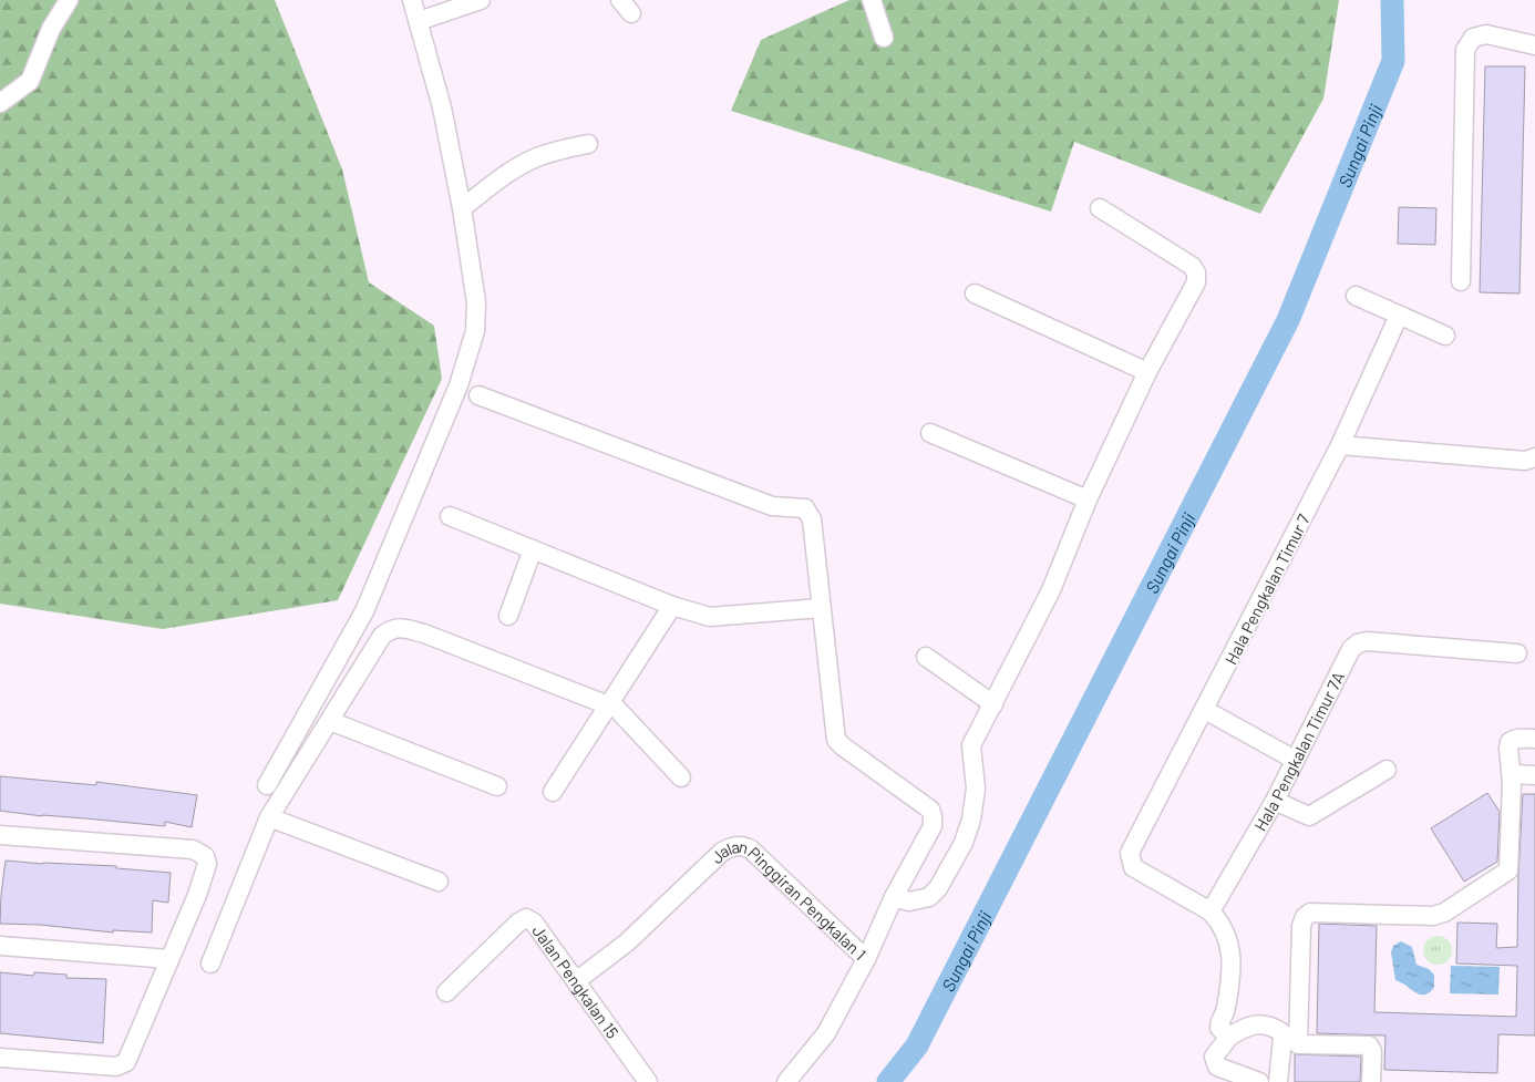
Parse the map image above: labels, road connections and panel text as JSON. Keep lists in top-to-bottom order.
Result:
{
  "streets": {
    "street": [
      "Hala Pengkalan Timur 7",
      "Hala Pengkalan Timur 7A",
      "Jalan Pinggiran Pengkalan 1",
      "Jalan Pengkalan 15"
    ]
  },
  "crossings": [
    ["Hala Pengkalan Timur 7", "Hala Pengkalan Timur 7A"],
    ["Jalan Pinggiran Pengkalan 1", "Jalan Pengkalan 15"]
  ],
  "water": ["Sungai Pinji"]
}
